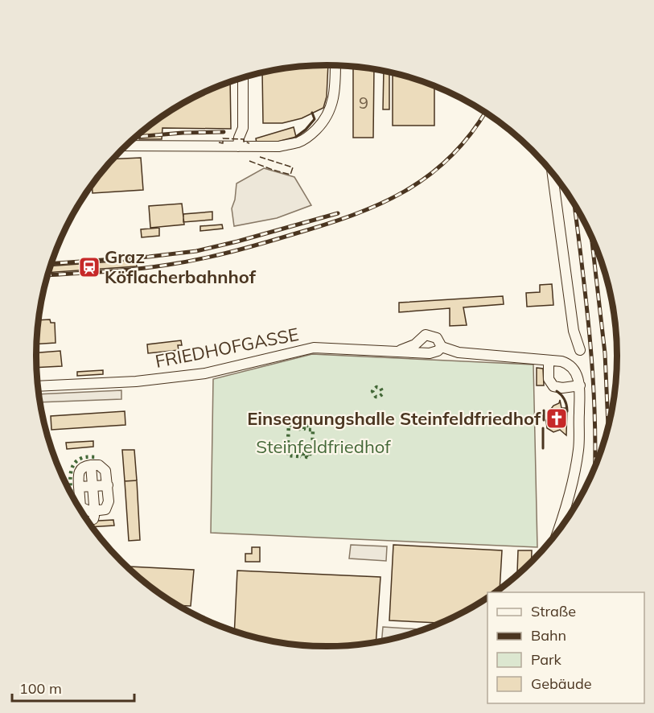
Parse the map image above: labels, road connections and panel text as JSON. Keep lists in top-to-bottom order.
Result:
{
  "streets": {
    "street": ["FRIEDHOFGASSE"]
  },
  "parks": ["Steinfeldfriedhof"],
  "places": {
    "station": ["Graz Köflacherbahnhof"],
    "church": ["Einsegnungshalle Steinfeldfriedhof"]
  },
  "house_numbers": ["9"],
  "legend": [
    "Straße",
    "Bahn",
    "Park",
    "Gebäude"
  ],
  "scale_bar": "100 m"
}
